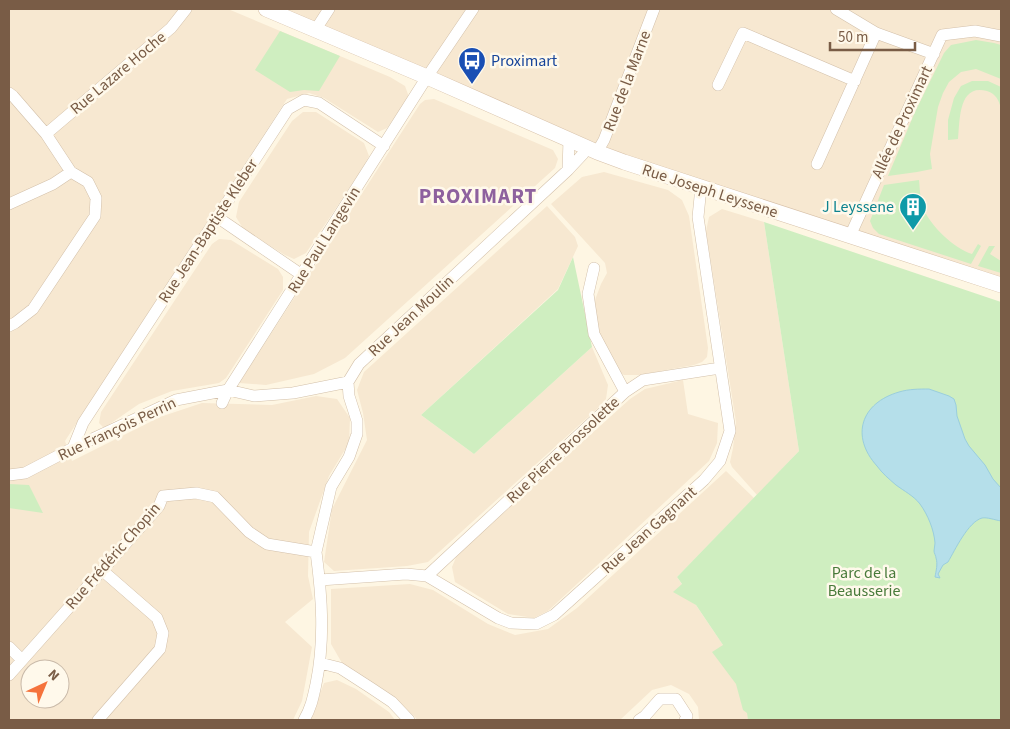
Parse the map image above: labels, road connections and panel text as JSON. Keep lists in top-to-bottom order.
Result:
{
  "streets": {
    "street": [
      "Rue Lazare Hoche",
      "Rue de la Marne",
      "Allée de Proximart",
      "Rue Joseph Leyssene",
      "Rue Jean-Baptiste Kleber",
      "Rue Paul Langevin",
      "Rue Jean Moulin",
      "Rue François Perrin",
      "Rue Pierre Brossolette",
      "Rue Jean Gagnant",
      "Rue Frédéric Chopin"
    ]
  },
  "crossings": [
    ["Rue de la Marne", "Rue Joseph Leyssene"],
    ["Rue de la Marne", "Rue Jean Moulin"],
    ["Allée de Proximart", "Rue Joseph Leyssene"],
    ["Rue Joseph Leyssene", "Rue Paul Langevin"],
    ["Rue Joseph Leyssene", "Rue Jean Moulin"],
    ["Rue Joseph Leyssene", "Rue Jean Gagnant"],
    ["Rue Jean-Baptiste Kleber", "Rue Paul Langevin"],
    ["Rue Jean-Baptiste Kleber", "Rue François Perrin"],
    ["Rue Paul Langevin", "Rue François Perrin"],
    ["Rue Pierre Brossolette", "Rue Jean Gagnant"]
  ],
  "districts": ["PROXIMART"],
  "parks": ["Parc de la Beausserie"],
  "places": {
    "bus stop": ["Proximart"],
    "building": ["J Leyssene"]
  },
  "scale_bar": "50 m",
  "north": "top right"
}
